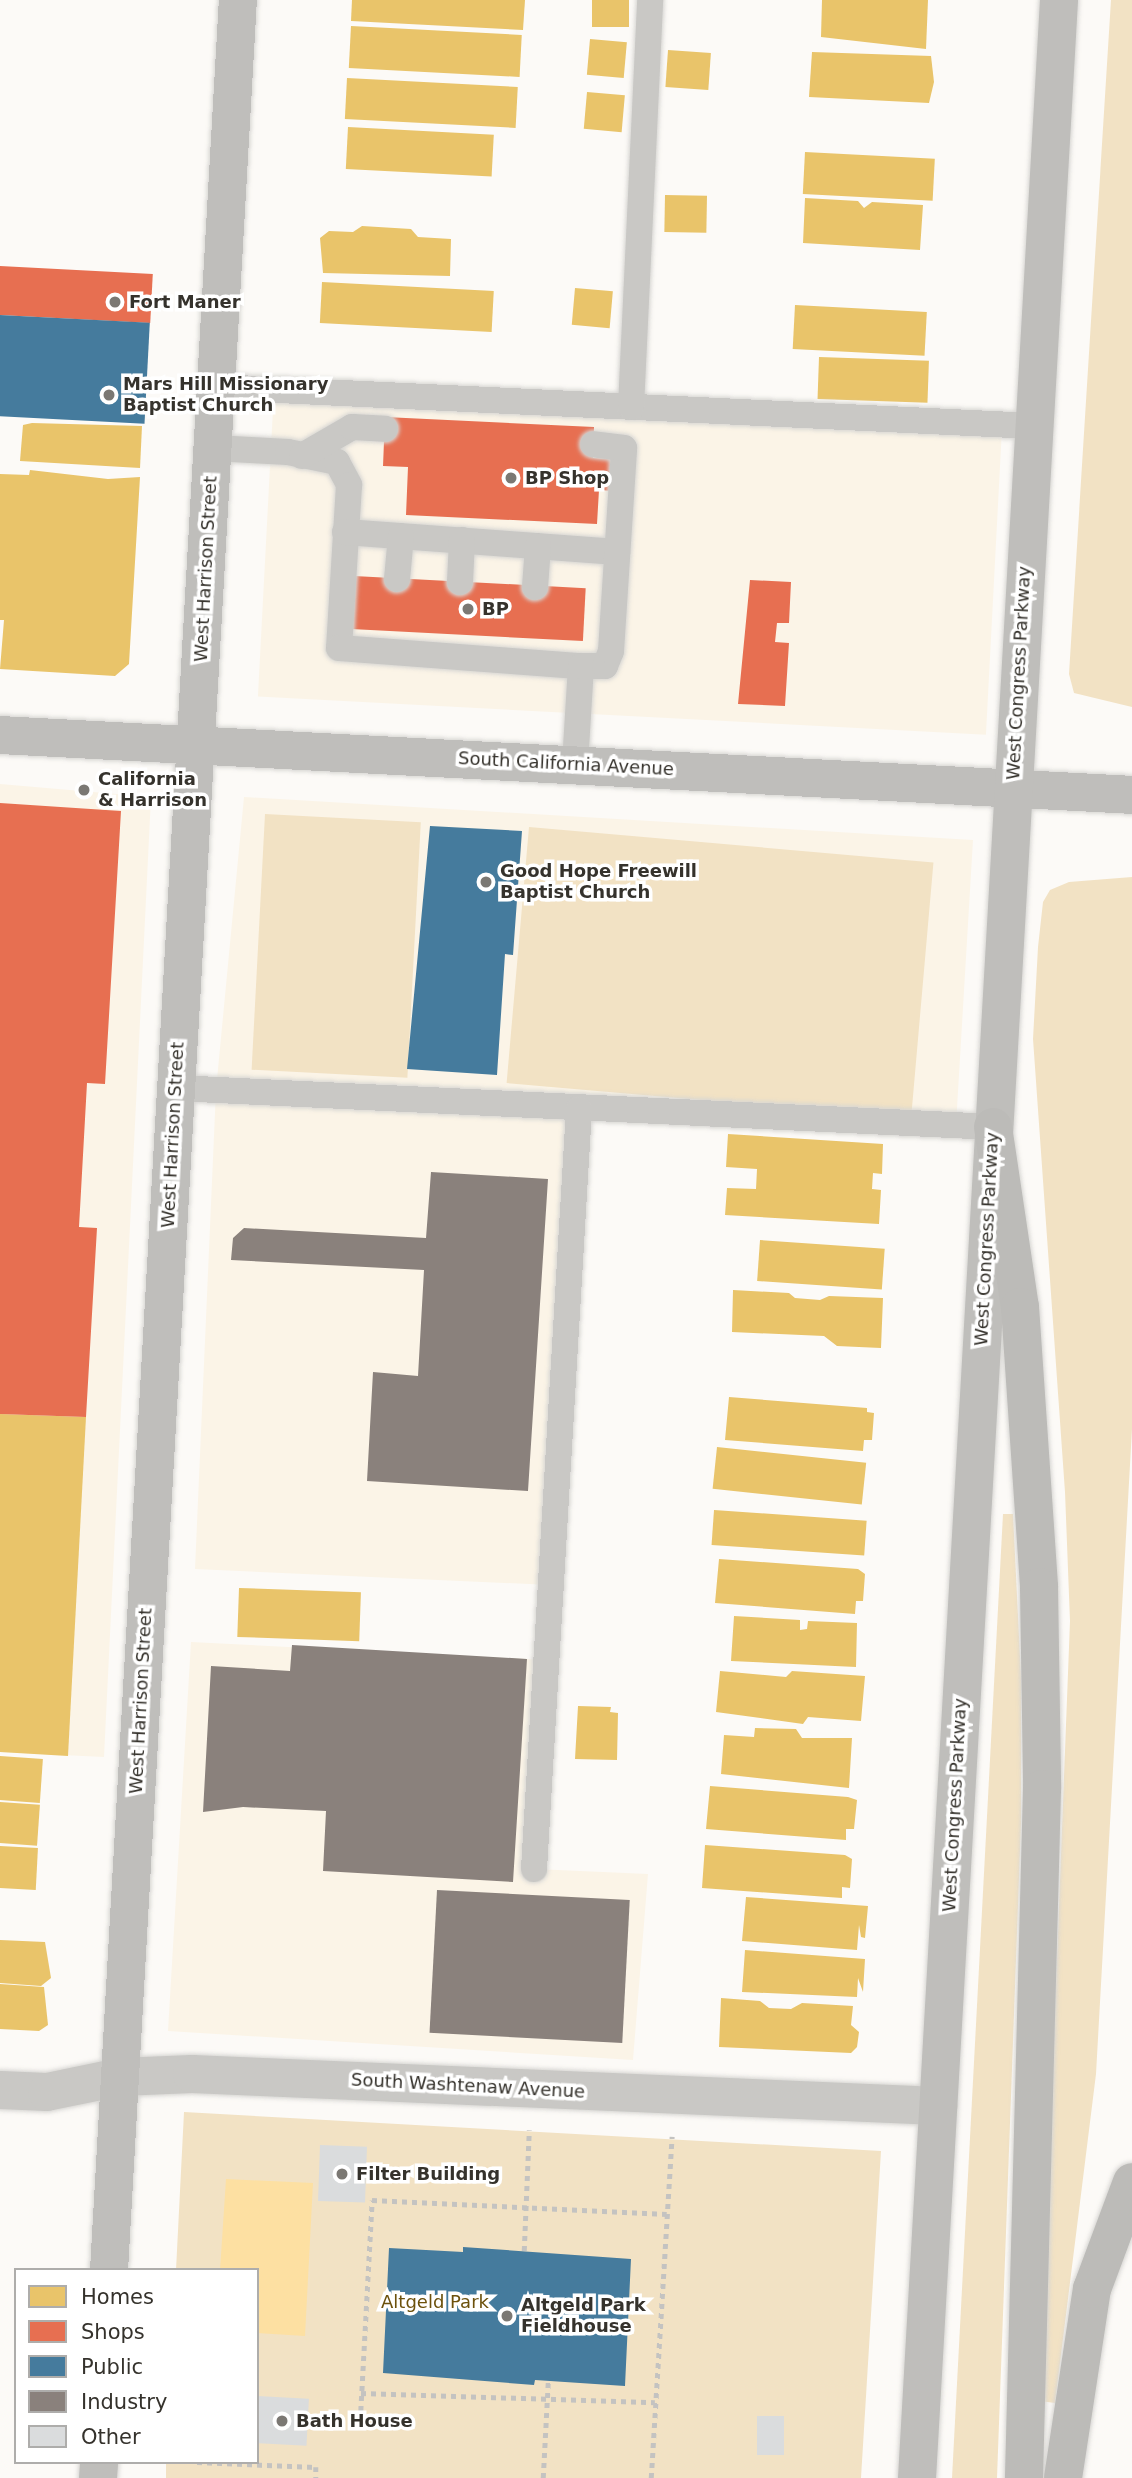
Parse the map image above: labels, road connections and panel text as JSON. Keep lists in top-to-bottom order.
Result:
{
  "streets": {
    "street": [
      "West Harrison Street",
      "West Congress Parkway",
      "South California Avenue",
      "South Washtenaw Avenue"
    ]
  },
  "crossings": [
    ["West Harrison Street", "South California Avenue"],
    ["West Harrison Street", "South Washtenaw Avenue"],
    ["West Congress Parkway", "South California Avenue"],
    ["West Congress Parkway", "South Washtenaw Avenue"]
  ],
  "parks": ["Altgeld Park"],
  "places": [
    "Fort Maner",
    "Mars Hill Missionary Baptist Church",
    "BP Shop",
    "BP",
    "California & Harrison",
    "Good Hope Freewill Baptist Church",
    "Filter Building",
    "Altgeld Park Fieldhouse",
    "Bath House"
  ],
  "legend": [
    "Homes",
    "Shops",
    "Public",
    "Industry",
    "Other"
  ]
}
